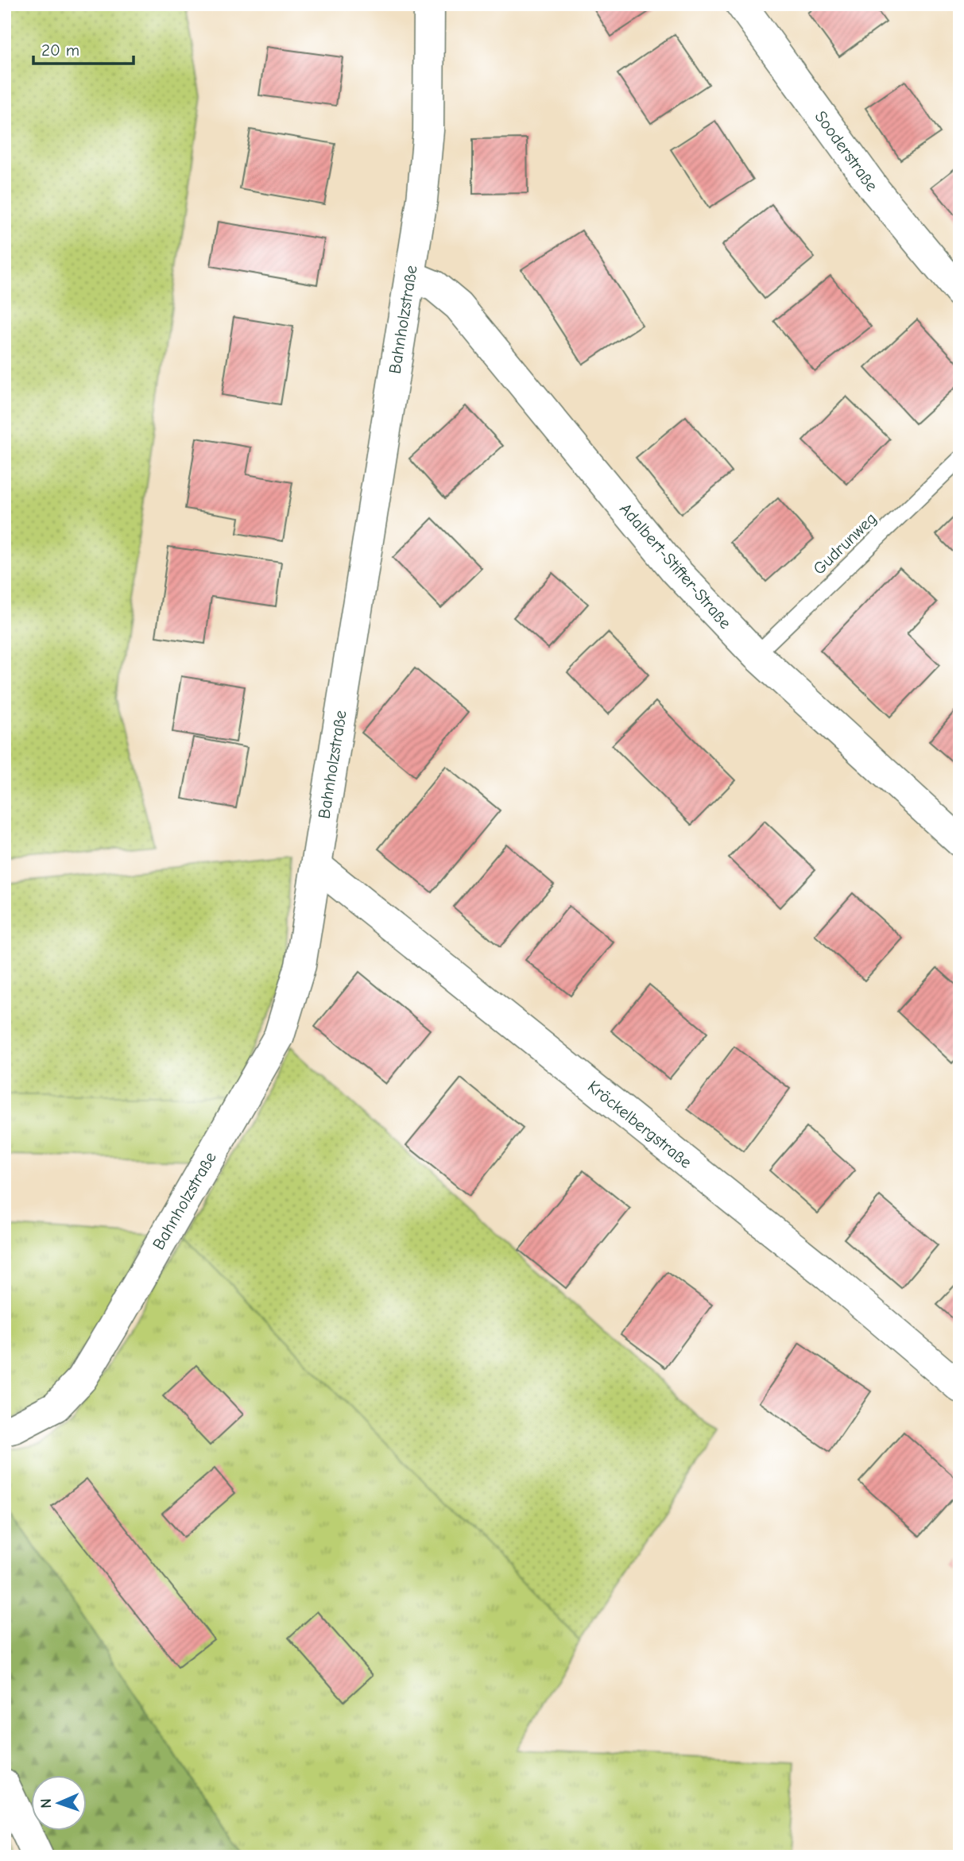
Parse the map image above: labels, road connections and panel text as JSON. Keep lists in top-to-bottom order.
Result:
{
  "streets": {
    "street": [
      "Sooderstraße",
      "Bahnholzstraße",
      "Adalbert-Stifter-Straße",
      "Kröckelbergstraße"
    ],
    "lane": ["Gudrunweg"]
  },
  "crossings": [
    ["Bahnholzstraße", "Adalbert-Stifter-Straße"],
    ["Bahnholzstraße", "Kröckelbergstraße"],
    ["Gudrunweg", "Adalbert-Stifter-Straße"]
  ],
  "scale_bar": "20 m",
  "north": "left"
}
